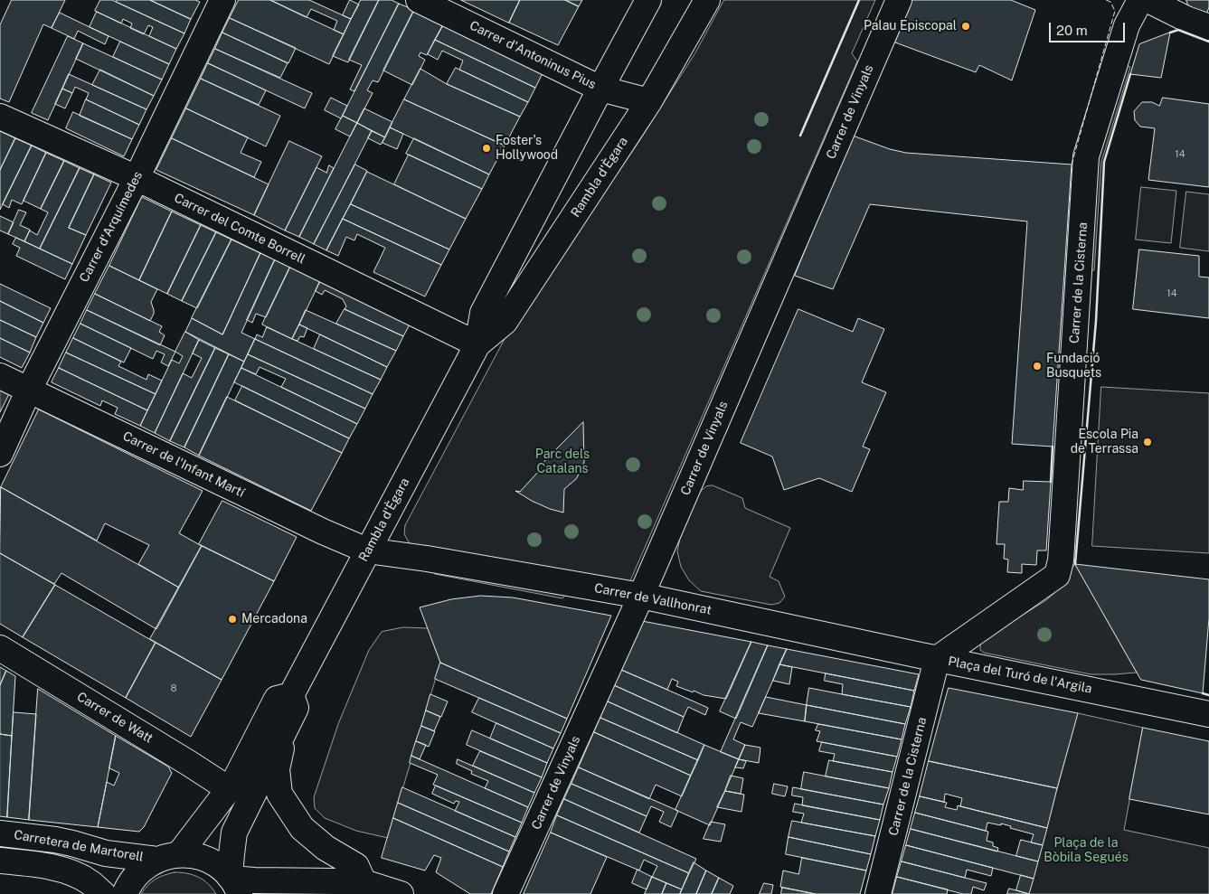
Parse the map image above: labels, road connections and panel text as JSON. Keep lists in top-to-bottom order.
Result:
{
  "streets": {
    "street": [
      "Carrer d'Antoninus Pius",
      "Carrer de Vinyals",
      "Rambla d'Ègara",
      "Carrer d'Arquímedes",
      "Carrer del Comte Borrell",
      "Carrer de la Cisterna",
      "Carrer de l'Infant Martí",
      "Carrer de Vallhonrat",
      "Plaça del Turó de l'Argila",
      "Carrer de Watt",
      "Carretera de Martorell"
    ]
  },
  "crossings": [
    ["Carrer d'Antoninus Pius", "Rambla d'Ègara"],
    ["Carrer de Vinyals", "Carrer de Vallhonrat"],
    ["Rambla d'Ègara", "Carrer del Comte Borrell"],
    ["Rambla d'Ègara", "Carrer de l'Infant Martí"],
    ["Rambla d'Ègara", "Carrer de Vallhonrat"],
    ["Rambla d'Ègara", "Carretera de Martorell"],
    ["Carrer d'Arquímedes", "Carrer del Comte Borrell"],
    ["Carrer d'Arquímedes", "Carrer de l'Infant Martí"],
    ["Carrer de la Cisterna", "Carrer de Vallhonrat"],
    ["Carrer de la Cisterna", "Plaça del Turó de l'Argila"],
    ["Carrer de l'Infant Martí", "Carrer de Vallhonrat"],
    ["Carrer de Vallhonrat", "Plaça del Turó de l'Argila"]
  ],
  "parks": ["Parc dels Catalans", "Plaça de la Bòbila Segués"],
  "places": [
    "Palau Episcopal",
    "Foster's Hollywood",
    "Fundació Busquets",
    "Escola Pia de Terrassa",
    "Mercadona"
  ],
  "house_numbers": ["14", "14", "8"],
  "scale_bar": "20 m"
}
